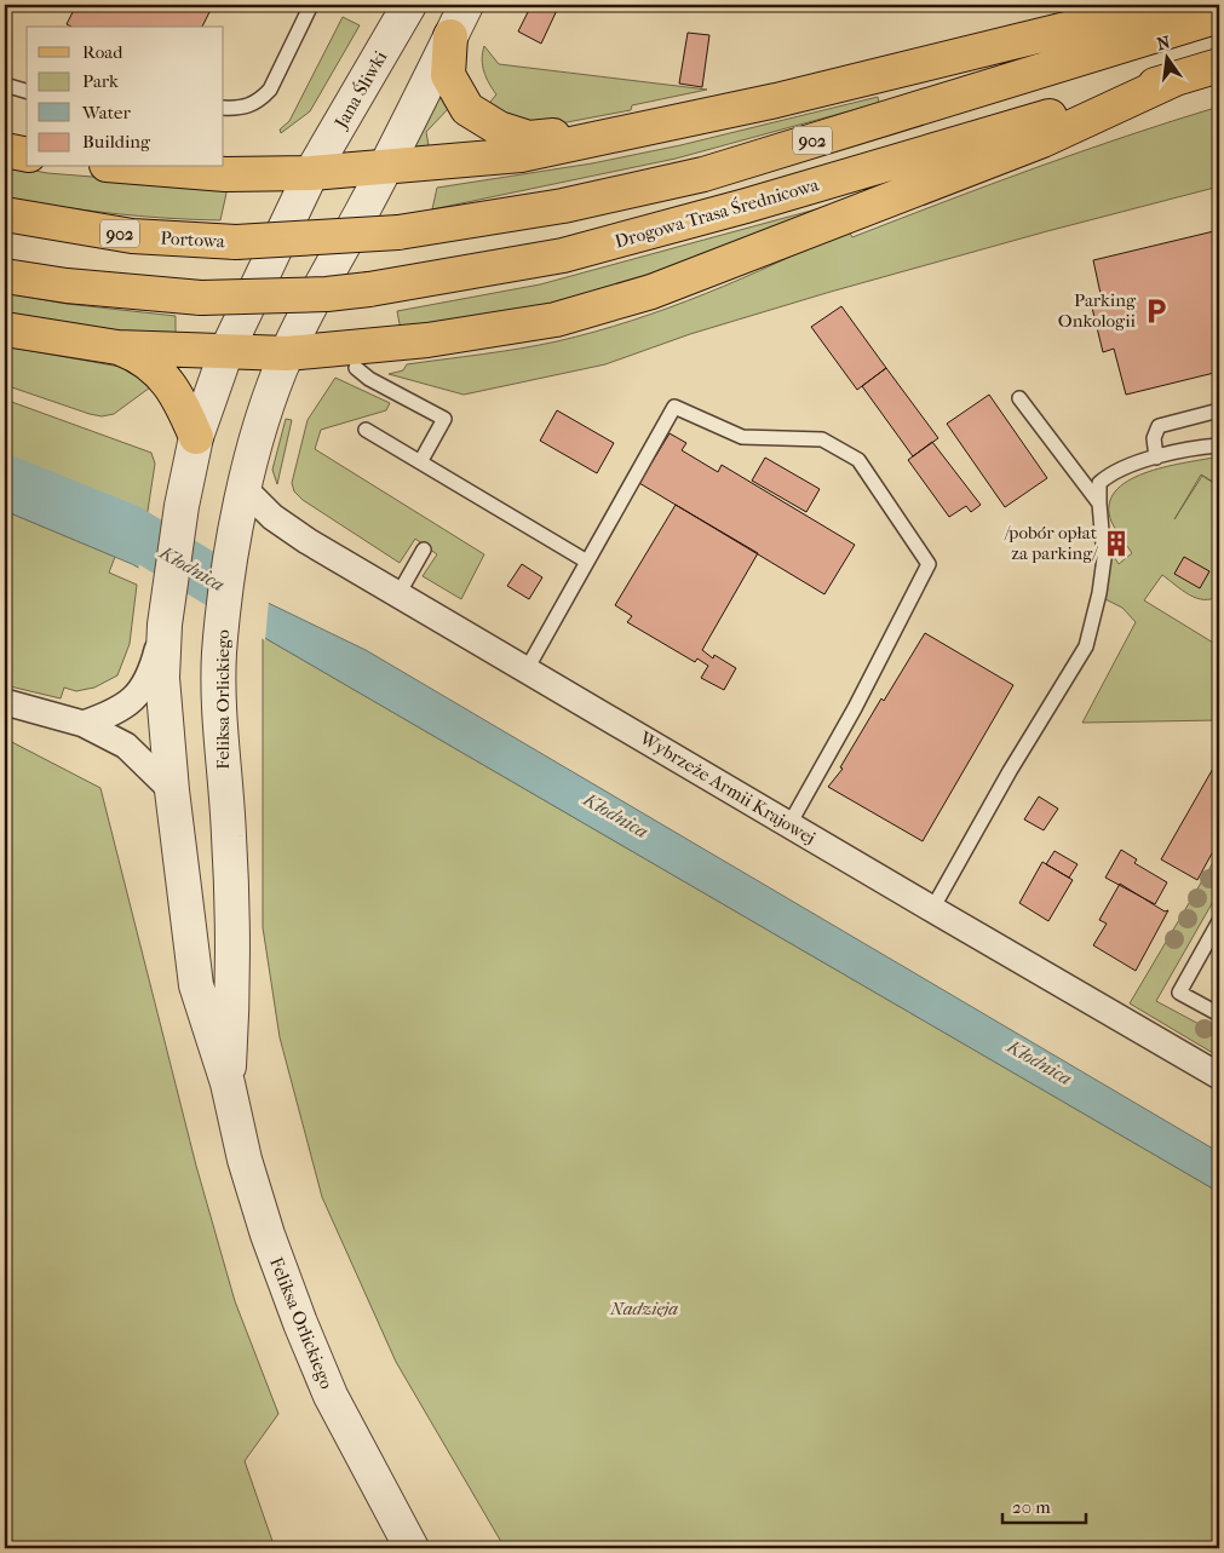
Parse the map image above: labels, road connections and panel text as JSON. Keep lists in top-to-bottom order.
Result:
{
  "streets": {
    "main road": ["902", "Drogowa Trasa Średnicowa", "Portowa"],
    "street": ["Jana Śliwki", "Feliksa Orlickiego", "Wybrzeże Armii Krajowej"]
  },
  "crossings": [
    ["Jana Śliwki", "Feliksa Orlickiego"],
    ["Feliksa Orlickiego", "Wybrzeże Armii Krajowej"]
  ],
  "water": ["Kłodnica"],
  "parks": ["Nadzieja"],
  "places": {
    "parking": ["Parking Onkologii"],
    "building": ["/pobór opłat za parking/"]
  },
  "legend": [
    "Road",
    "Park",
    "Water",
    "Building"
  ],
  "scale_bar": "20 m",
  "north": "top"
}
